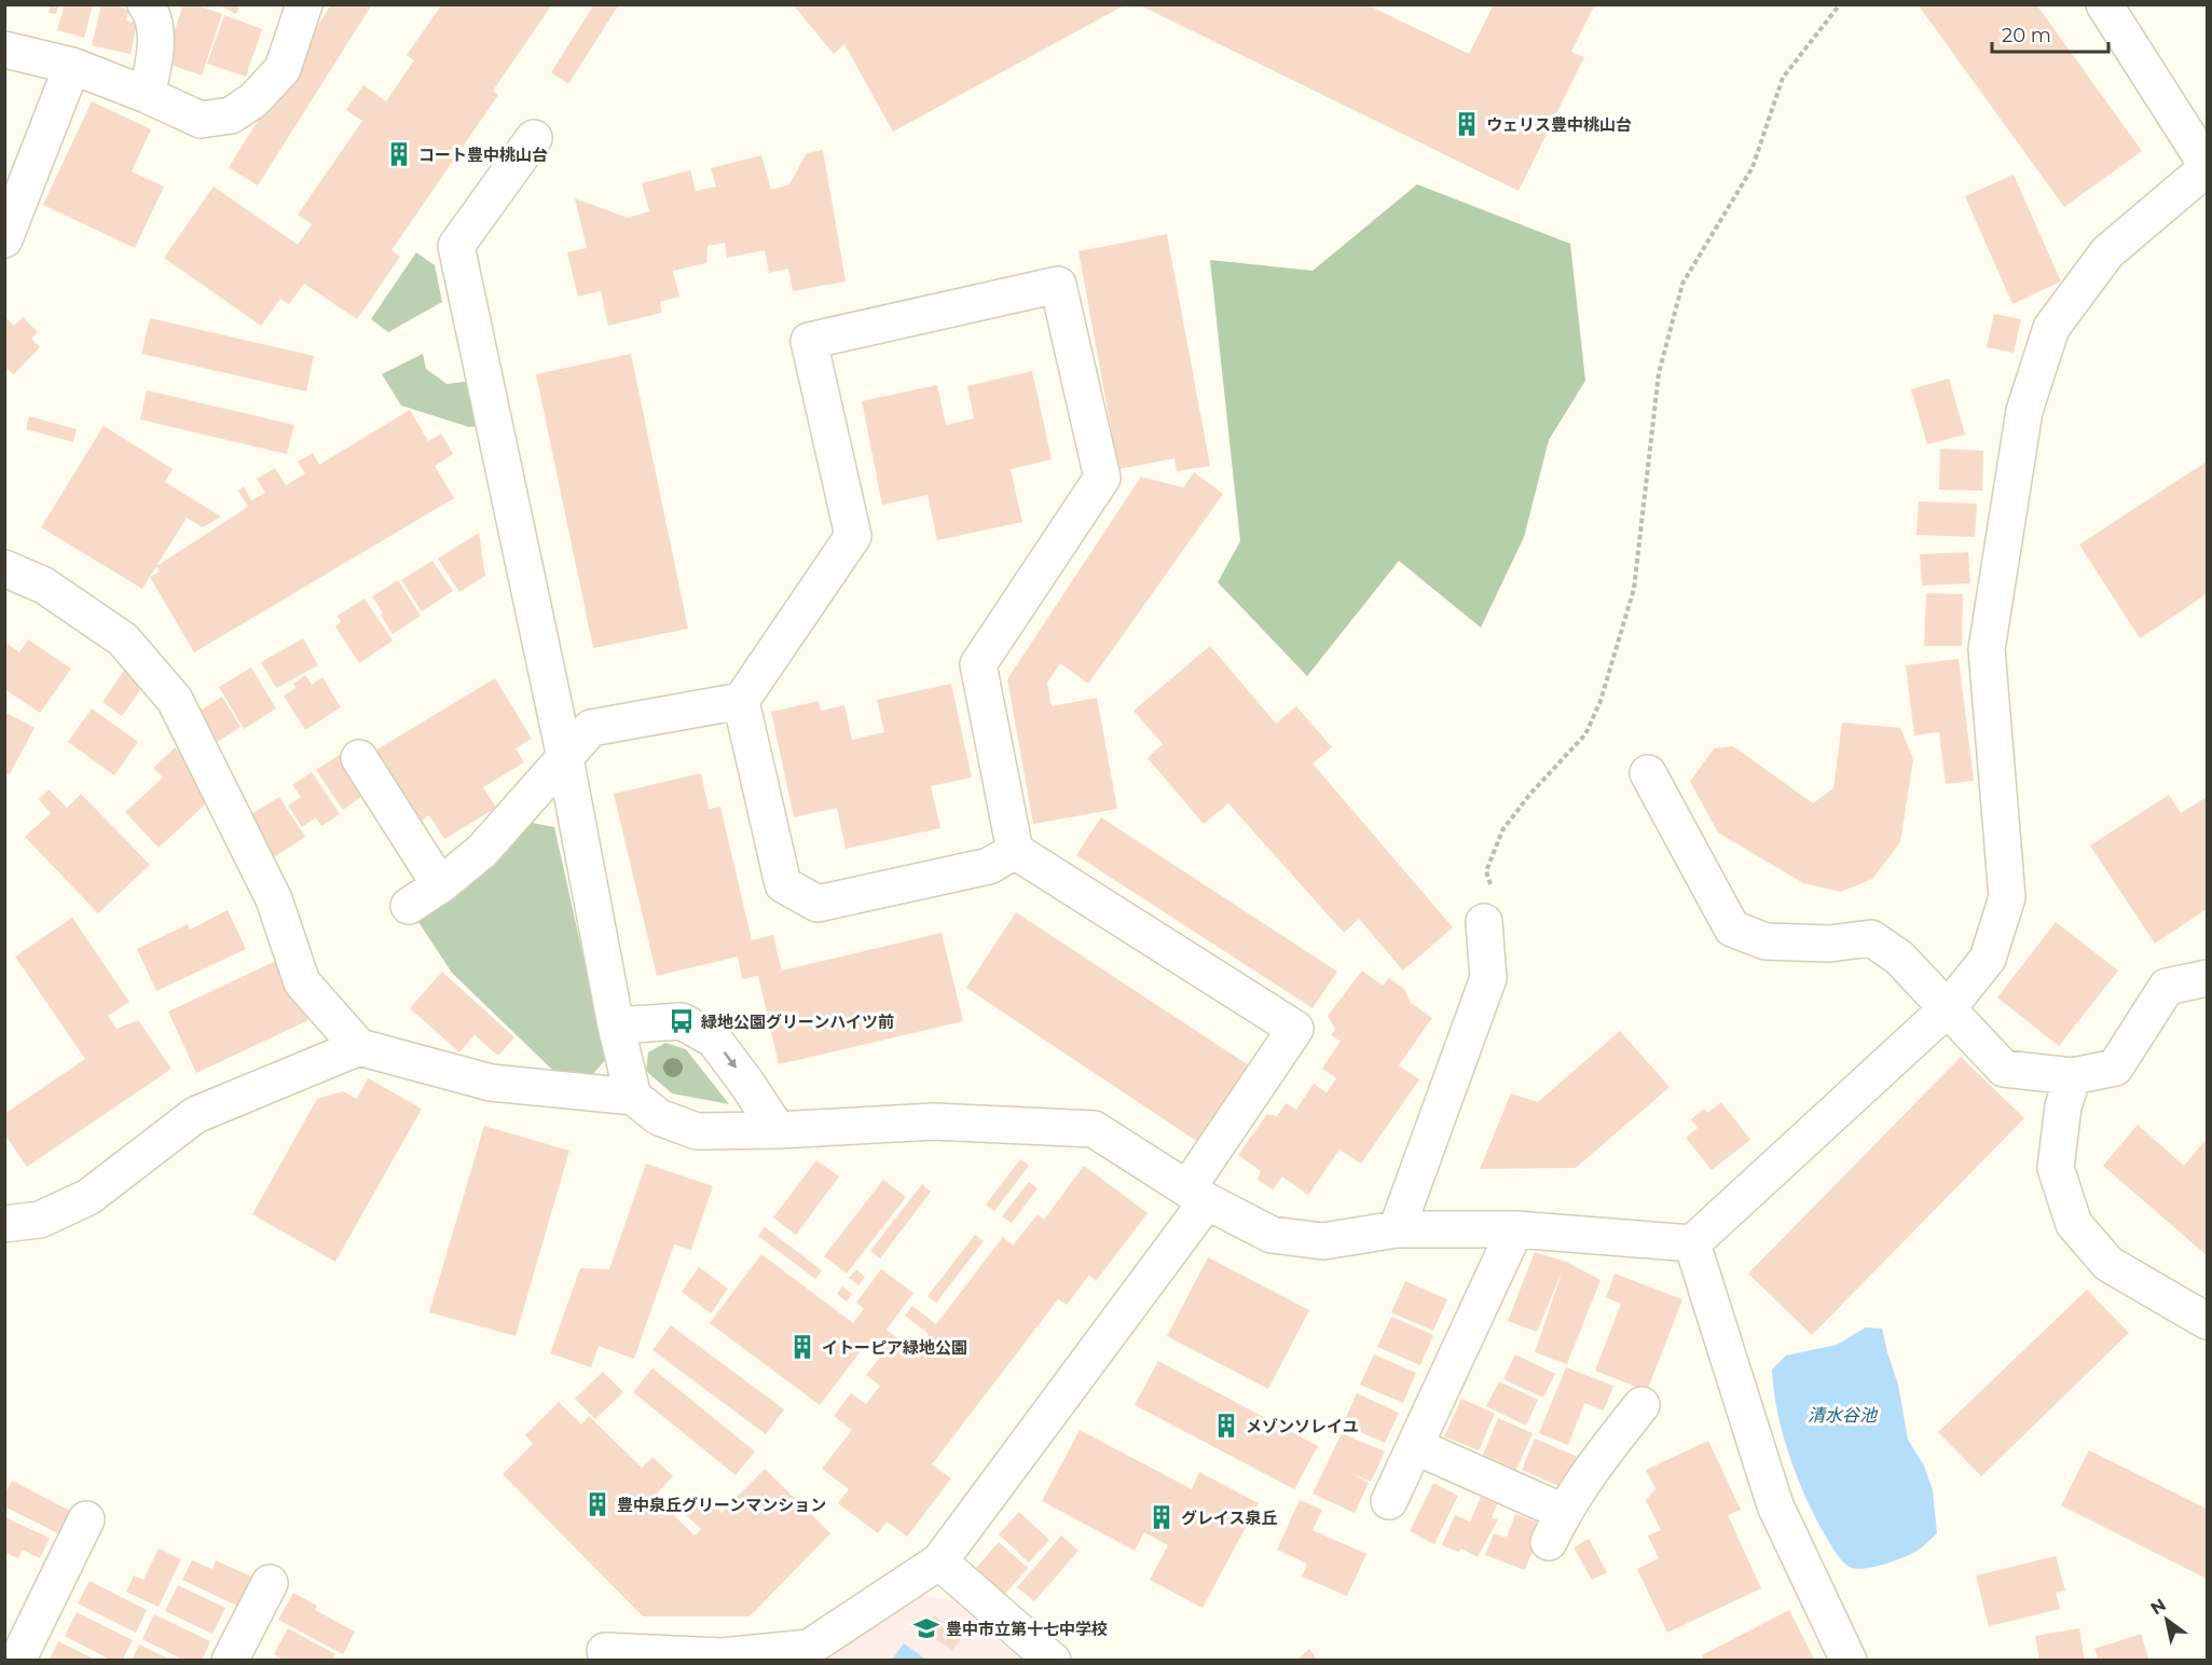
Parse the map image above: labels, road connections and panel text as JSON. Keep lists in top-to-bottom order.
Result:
{
  "water": ["清水谷池"],
  "places": {
    "building": [
      "ウェリス豊中桃山台",
      "コート豊中桃山台",
      "イトーピア緑地公園",
      "メゾンソレイユ",
      "豊中泉丘グリーンマンション",
      "グレイス泉丘"
    ],
    "bus stop": ["緑地公園グリーンハイツ前"],
    "school or university": ["豊中市立第十七中学校"]
  },
  "scale_bar": "20 m",
  "north": "top left"
}
